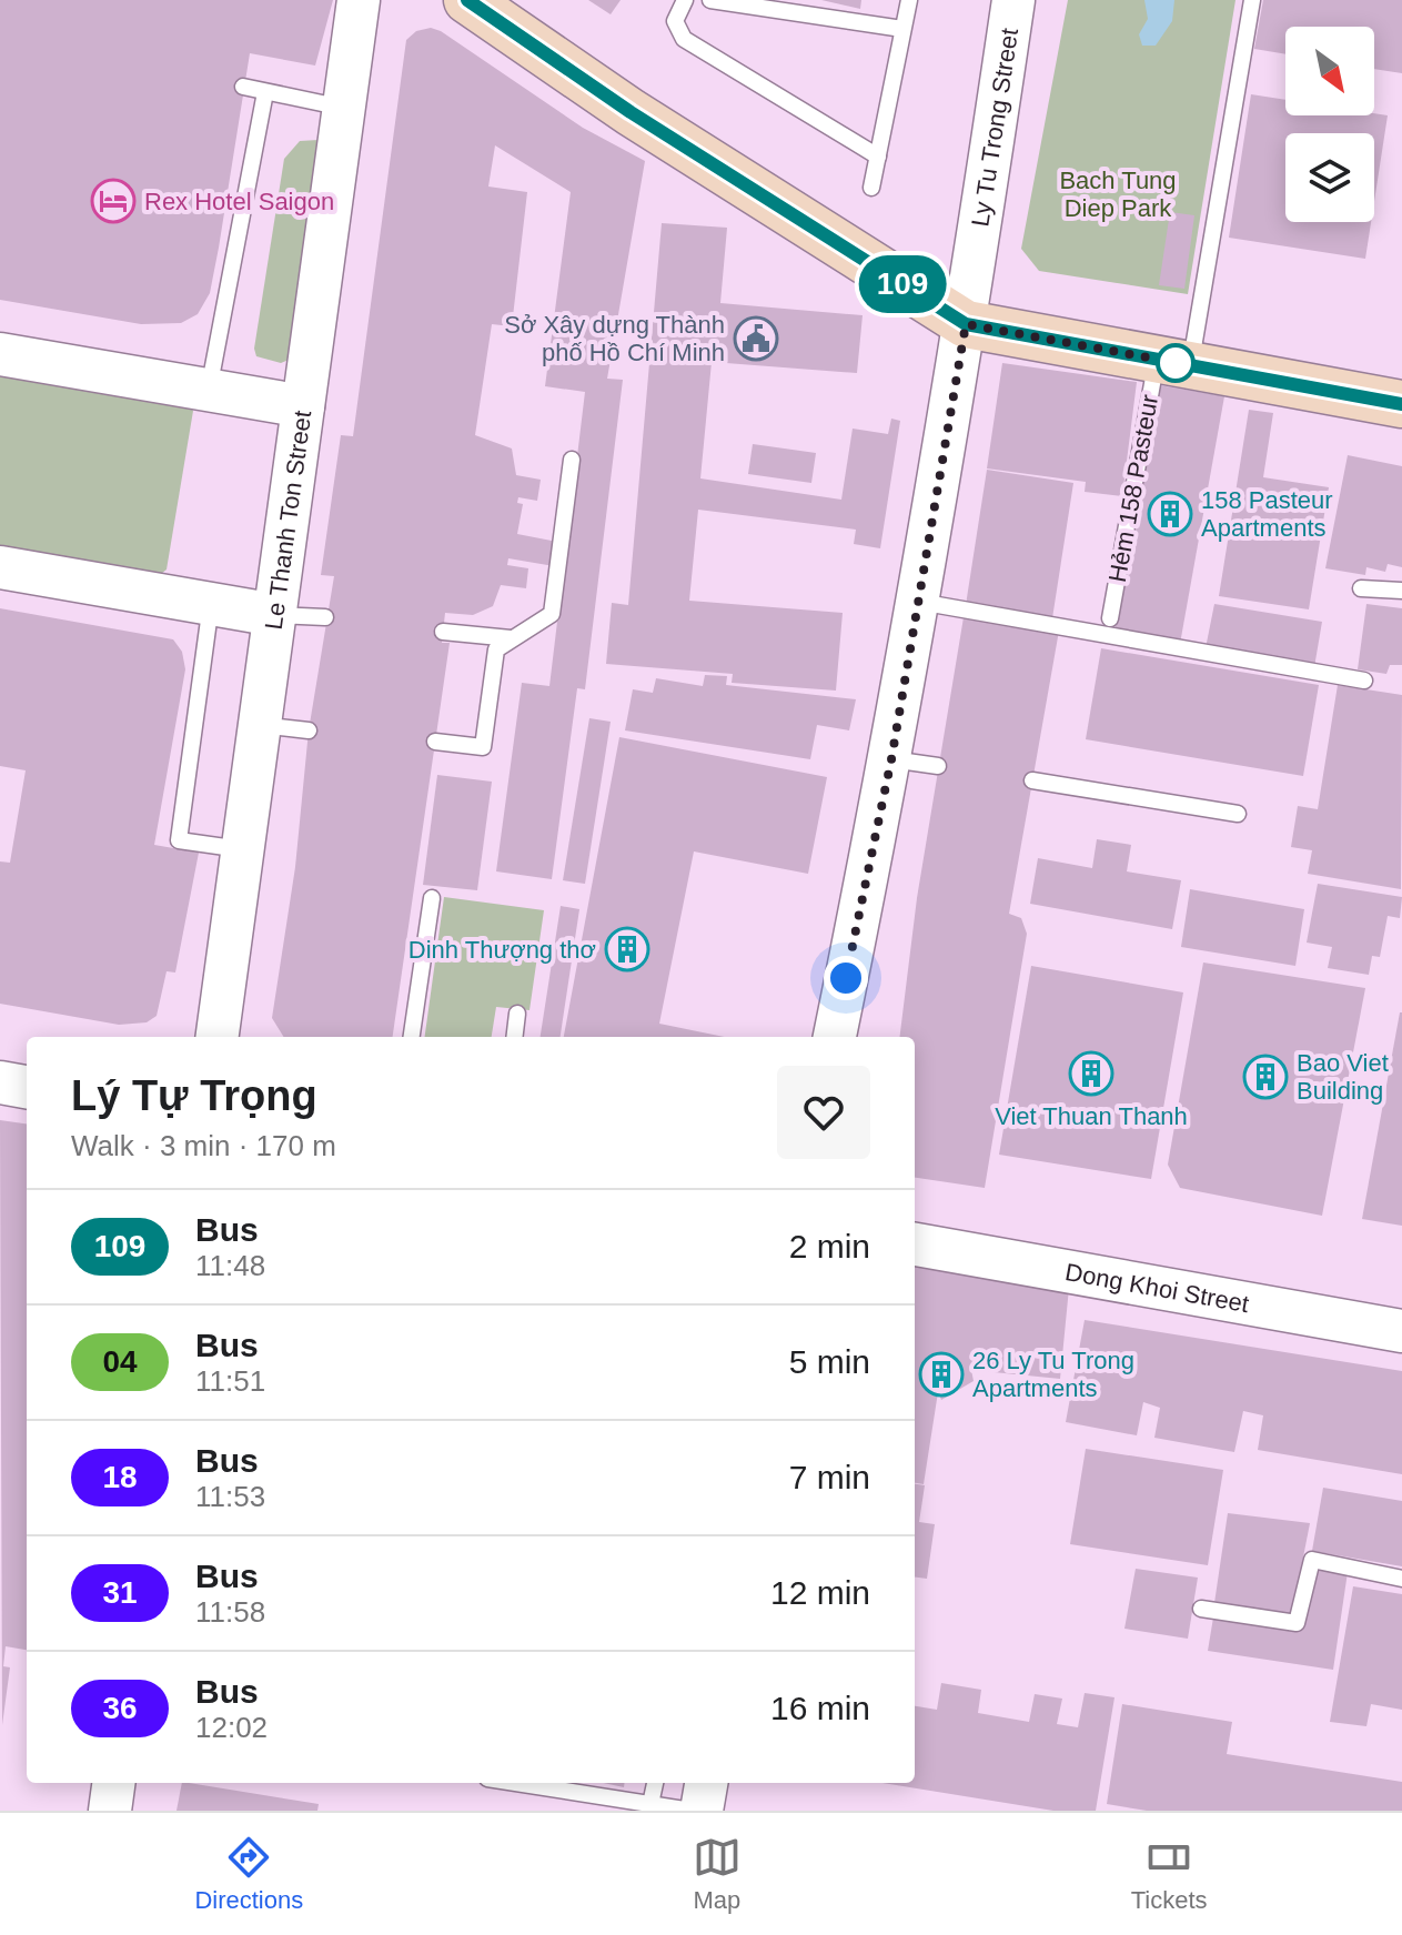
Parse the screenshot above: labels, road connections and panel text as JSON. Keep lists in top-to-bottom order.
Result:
{
  "streets": {
    "street": ["Ly Tu Trong Street", "Le Thanh Ton Street", "Dong Khoi Street"],
    "lane": ["Hẻm 158 Pasteur"]
  },
  "parks": ["Bach Tung Diep Park"],
  "places": {
    "hotel": ["Rex Hotel Saigon"],
    "public building": ["Sở Xây dựng Thành phố Hồ Chí Minh"],
    "building": [
      "158 Pasteur Apartments",
      "Dinh Thượng thơ",
      "Viet Thuan Thanh",
      "Bao Viet Building",
      "26 Ly Tu Trong Apartments"
    ]
  },
  "lines": ["bus line 109"],
  "north": "bottom right",
  "page": {
    "on_map": "109",
    "heading": ["Lý Tự Trọng", "Walk · 3 min · 170 m"],
    "list": [
      {
        "mark": "109",
        "name": "Bus",
        "note": "11:48",
        "value": "2 min"
      },
      {
        "mark": "04",
        "name": "Bus",
        "note": "11:51",
        "value": "5 min"
      },
      {
        "mark": "18",
        "name": "Bus",
        "note": "11:53",
        "value": "7 min"
      },
      {
        "mark": "31",
        "name": "Bus",
        "note": "11:58",
        "value": "12 min"
      },
      {
        "mark": "36",
        "name": "Bus",
        "note": "12:02",
        "value": "16 min"
      }
    ],
    "tabs": ["Directions", "Map", "Tickets"]
  }
}
